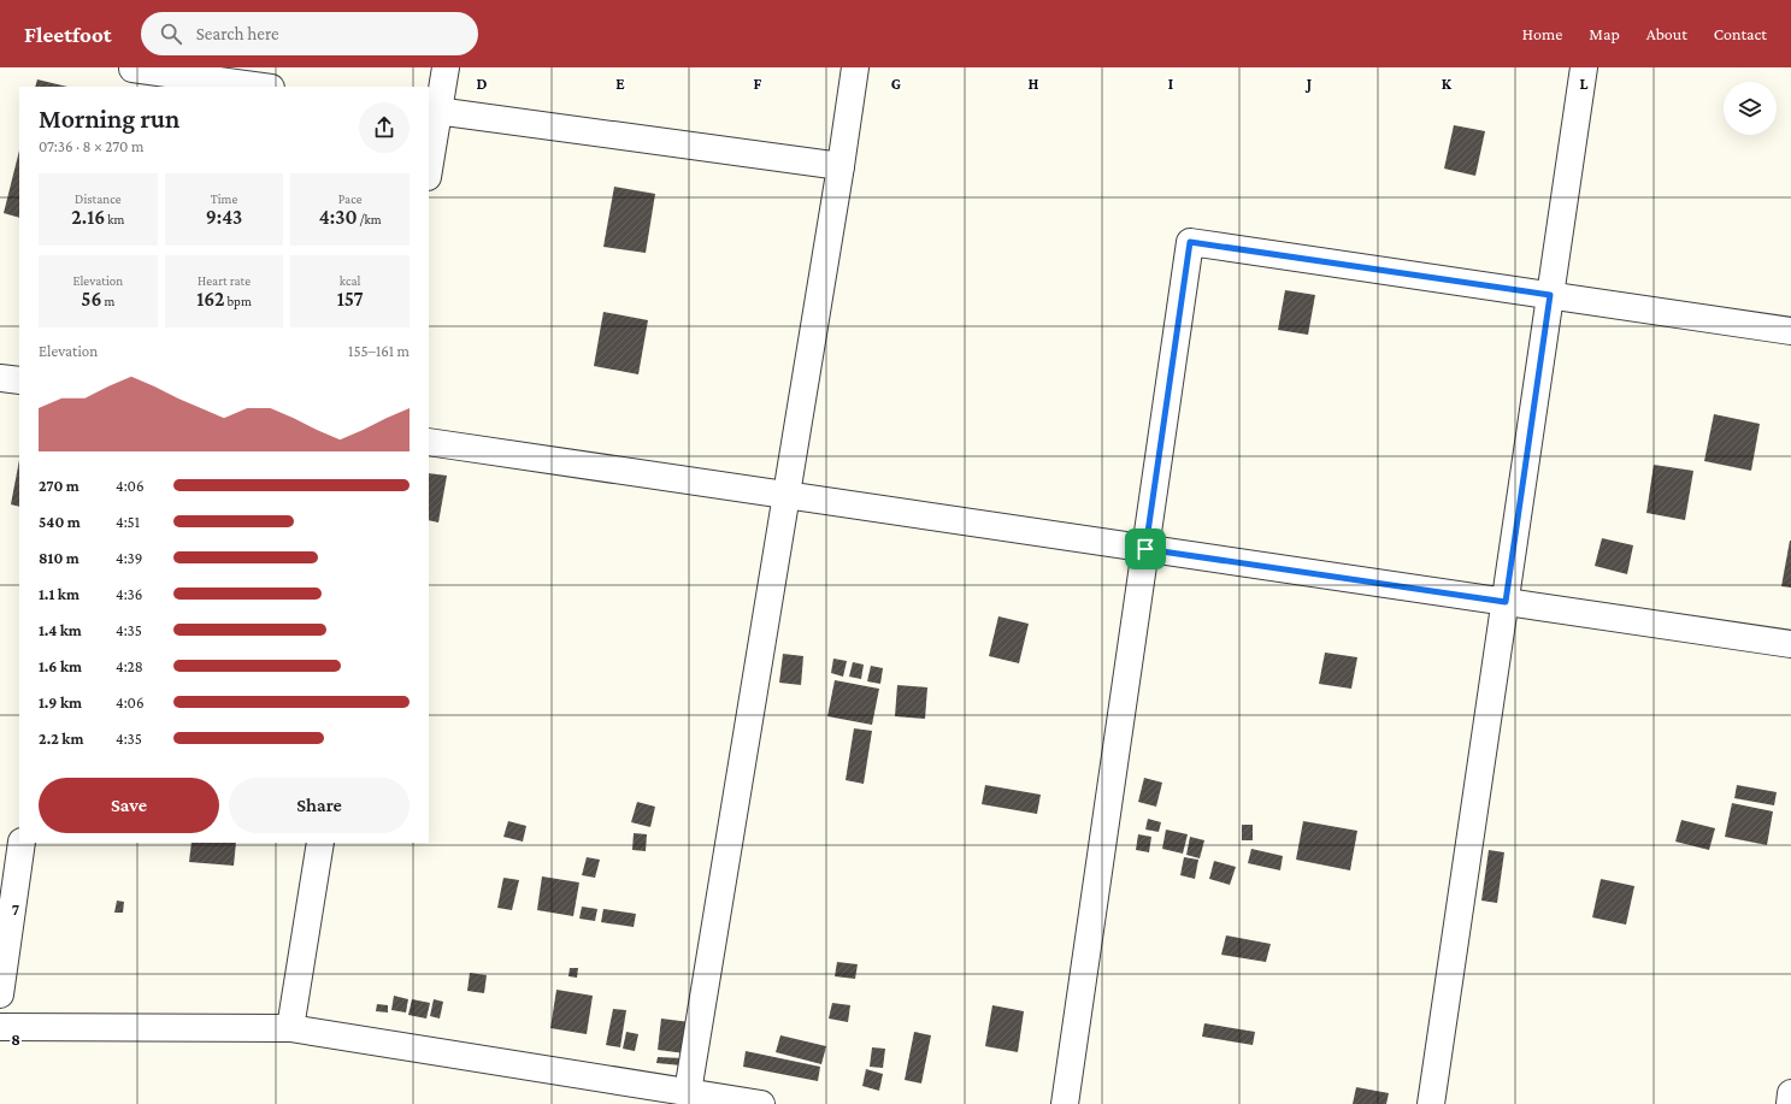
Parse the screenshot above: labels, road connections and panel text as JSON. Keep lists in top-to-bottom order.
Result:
{
  "page": {
    "header": "Fleetfoot",
    "search": "Search here",
    "nav": [
      "Home",
      "Map",
      "About",
      "Contact"
    ],
    "heading": ["Morning run", "07:36 · 8 × 270 m"],
    "stats": [
      ["Distance", "2.16 km"],
      ["Time", "9:43"],
      ["Pace", "4:30 /km"],
      ["Elevation", "56 m"],
      ["Heart rate", "162 bpm"],
      ["kcal", "157"]
    ],
    "chart": ["Elevation", "155–161 m"],
    "list": [
      {
        "name": "270 m",
        "note": "4:06"
      },
      {
        "name": "540 m",
        "note": "4:51"
      },
      {
        "name": "810 m",
        "note": "4:39"
      },
      {
        "name": "1.1 km",
        "note": "4:36"
      },
      {
        "name": "1.4 km",
        "note": "4:35"
      },
      {
        "name": "1.6 km",
        "note": "4:28"
      },
      {
        "name": "1.9 km",
        "note": "4:06"
      },
      {
        "name": "2.2 km",
        "note": "4:35"
      }
    ],
    "buttons": ["Save", "Share"]
  },
  "grid": {
    "columns": [
      "D",
      "E",
      "F",
      "G",
      "H",
      "I",
      "J",
      "K",
      "L"
    ],
    "rows": ["7", "8"]
  }
}
